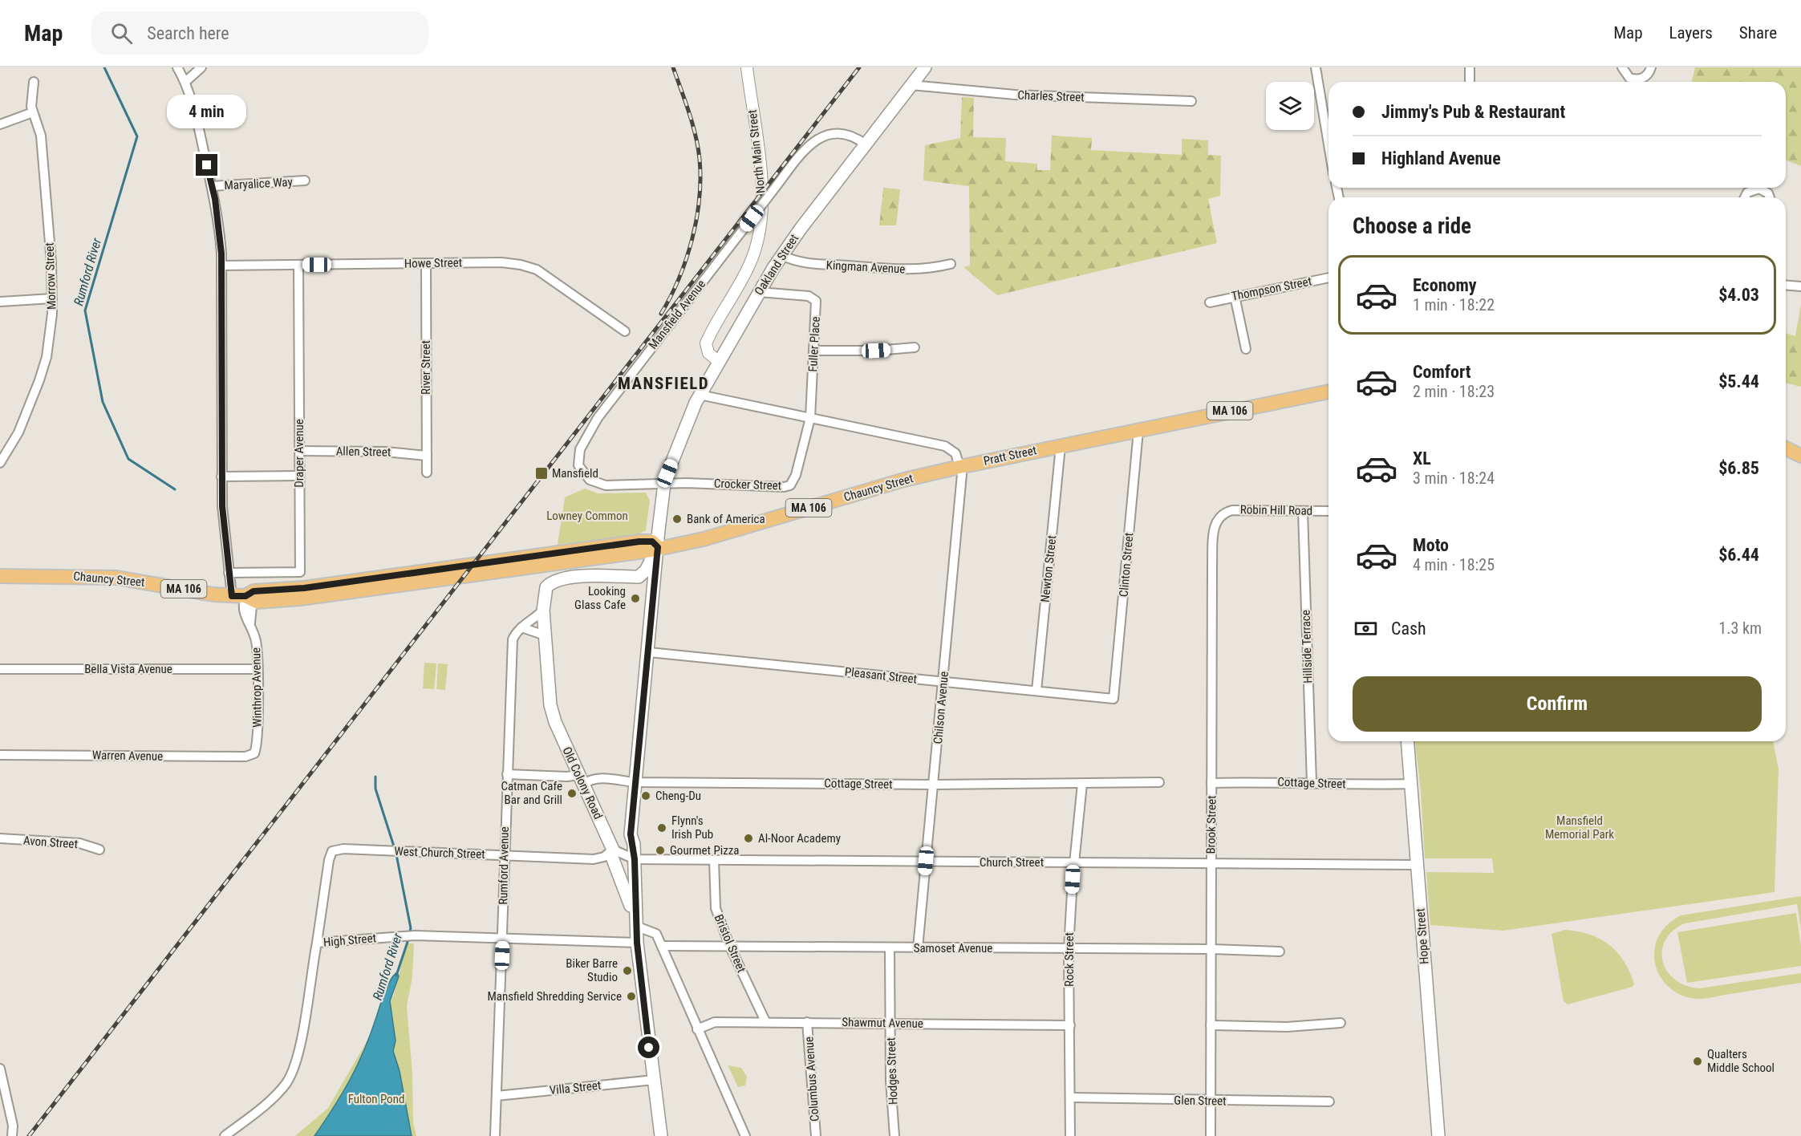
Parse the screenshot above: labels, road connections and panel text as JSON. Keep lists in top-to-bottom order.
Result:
{
  "streets": {
    "main road": [
      "Oakland Street",
      "MA 106",
      "Pratt Street",
      "Chauncy Street",
      "Old Colony Road",
      "Hope Street"
    ],
    "street": [
      "Charles Street",
      "North Main Street",
      "Maryalice Way",
      "Howe Street",
      "Kingman Avenue",
      "Morrow Street",
      "Thompson Street",
      "Mansfield Avenue",
      "Fuller Place",
      "River Street",
      "Allen Street",
      "Draper Avenue",
      "Crocker Street",
      "Robin Hill Road",
      "Clinton Street",
      "Newton Street",
      "Hillside Terrace",
      "Bella Vista Avenue",
      "Pleasant Street",
      "Winthrop Avenue",
      "Chilson Avenue",
      "Warren Avenue",
      "Cottage Street",
      "Brook Street",
      "Avon Street",
      "West Church Street",
      "Church Street",
      "Rumford Avenue",
      "High Street",
      "Bristol Street",
      "Samoset Avenue",
      "Rock Street",
      "Shawmut Avenue",
      "Hodges Street",
      "Columbus Avenue",
      "Villa Street",
      "Glen Street"
    ]
  },
  "crossings": [
    ["Charles Street", "Oakland Street"],
    ["North Main Street", "Oakland Street"],
    ["Howe Street", "River Street"],
    ["Howe Street", "Draper Avenue"],
    ["Oakland Street", "Kingman Avenue"],
    ["Oakland Street", "Mansfield Avenue"],
    ["Oakland Street", "Fuller Place"],
    ["Oakland Street", "Crocker Street"],
    ["Mansfield Avenue", "Crocker Street"],
    ["Fuller Place", "Crocker Street"],
    ["River Street", "Allen Street"],
    ["Allen Street", "Draper Avenue"],
    ["Pratt Street", "Chauncy Street"],
    ["Pratt Street", "Clinton Street"],
    ["Pratt Street", "Newton Street"],
    ["Pratt Street", "Chilson Avenue"],
    ["Chauncy Street", "Winthrop Avenue"],
    ["Chauncy Street", "Chilson Avenue"],
    ["Robin Hill Road", "Hillside Terrace"],
    ["Robin Hill Road", "Brook Street"],
    ["Clinton Street", "Pleasant Street"],
    ["Newton Street", "Pleasant Street"],
    ["Hillside Terrace", "Cottage Street"],
    ["Bella Vista Avenue", "Winthrop Avenue"],
    ["Pleasant Street", "Chilson Avenue"],
    ["Winthrop Avenue", "Warren Avenue"],
    ["Chilson Avenue", "Cottage Street"],
    ["Chilson Avenue", "Church Street"],
    ["Chilson Avenue", "Samoset Avenue"],
    ["Old Colony Road", "Cottage Street"],
    ["Old Colony Road", "West Church Street"],
    ["Old Colony Road", "Rumford Avenue"],
    ["Cottage Street", "Brook Street"],
    ["Cottage Street", "Rumford Avenue"],
    ["Cottage Street", "Hope Street"],
    ["Cottage Street", "Rock Street"],
    ["Brook Street", "Church Street"],
    ["Brook Street", "Samoset Avenue"],
    ["Brook Street", "Glen Street"],
    ["West Church Street", "Rumford Avenue"],
    ["West Church Street", "High Street"],
    ["Church Street", "Hope Street"],
    ["Church Street", "Bristol Street"],
    ["Church Street", "Rock Street"],
    ["Rumford Avenue", "High Street"],
    ["Rumford Avenue", "Villa Street"],
    ["Bristol Street", "Samoset Avenue"],
    ["Bristol Street", "Shawmut Avenue"],
    ["Samoset Avenue", "Rock Street"],
    ["Samoset Avenue", "Hodges Street"],
    ["Rock Street", "Shawmut Avenue"],
    ["Rock Street", "Glen Street"],
    ["Shawmut Avenue", "Hodges Street"],
    ["Shawmut Avenue", "Columbus Avenue"]
  ],
  "districts": ["MANSFIELD"],
  "water": ["Rumford River"],
  "parks": ["Lowney Common", "Mansfield Memorial Park", "Fulton Pond"],
  "places": {
    "transit": ["Mansfield"],
    "other": [
      "Bank of America",
      "Looking Glass Cafe",
      "Catman Cafe Bar and Grill",
      "Cheng-Du",
      "Flynn's Irish Pub",
      "Al-Noor Academy",
      "Gourmet Pizza",
      "Biker Barre Studio",
      "Mansfield Shredding Service",
      "Qualters Middle School"
    ]
  },
  "page": {
    "header": "Map",
    "search": "Search here",
    "nav": ["Map", "Layers", "Share"],
    "banner": ["Jimmy's Pub & Restaurant", "Highland Avenue"],
    "bubble": "4 min",
    "heading": "Choose a ride",
    "list": [
      {
        "name": "Economy",
        "note": "1 min · 18:22",
        "value": "$4.03"
      },
      {
        "name": "Comfort",
        "note": "2 min · 18:23",
        "value": "$5.44"
      },
      {
        "name": "XL",
        "note": "3 min · 18:24",
        "value": "$6.85"
      },
      {
        "name": "Moto",
        "note": "4 min · 18:25",
        "value": "$6.44"
      }
    ],
    "pay": ["Cash", "1.3 km"],
    "buttons": "Confirm"
  }
}
